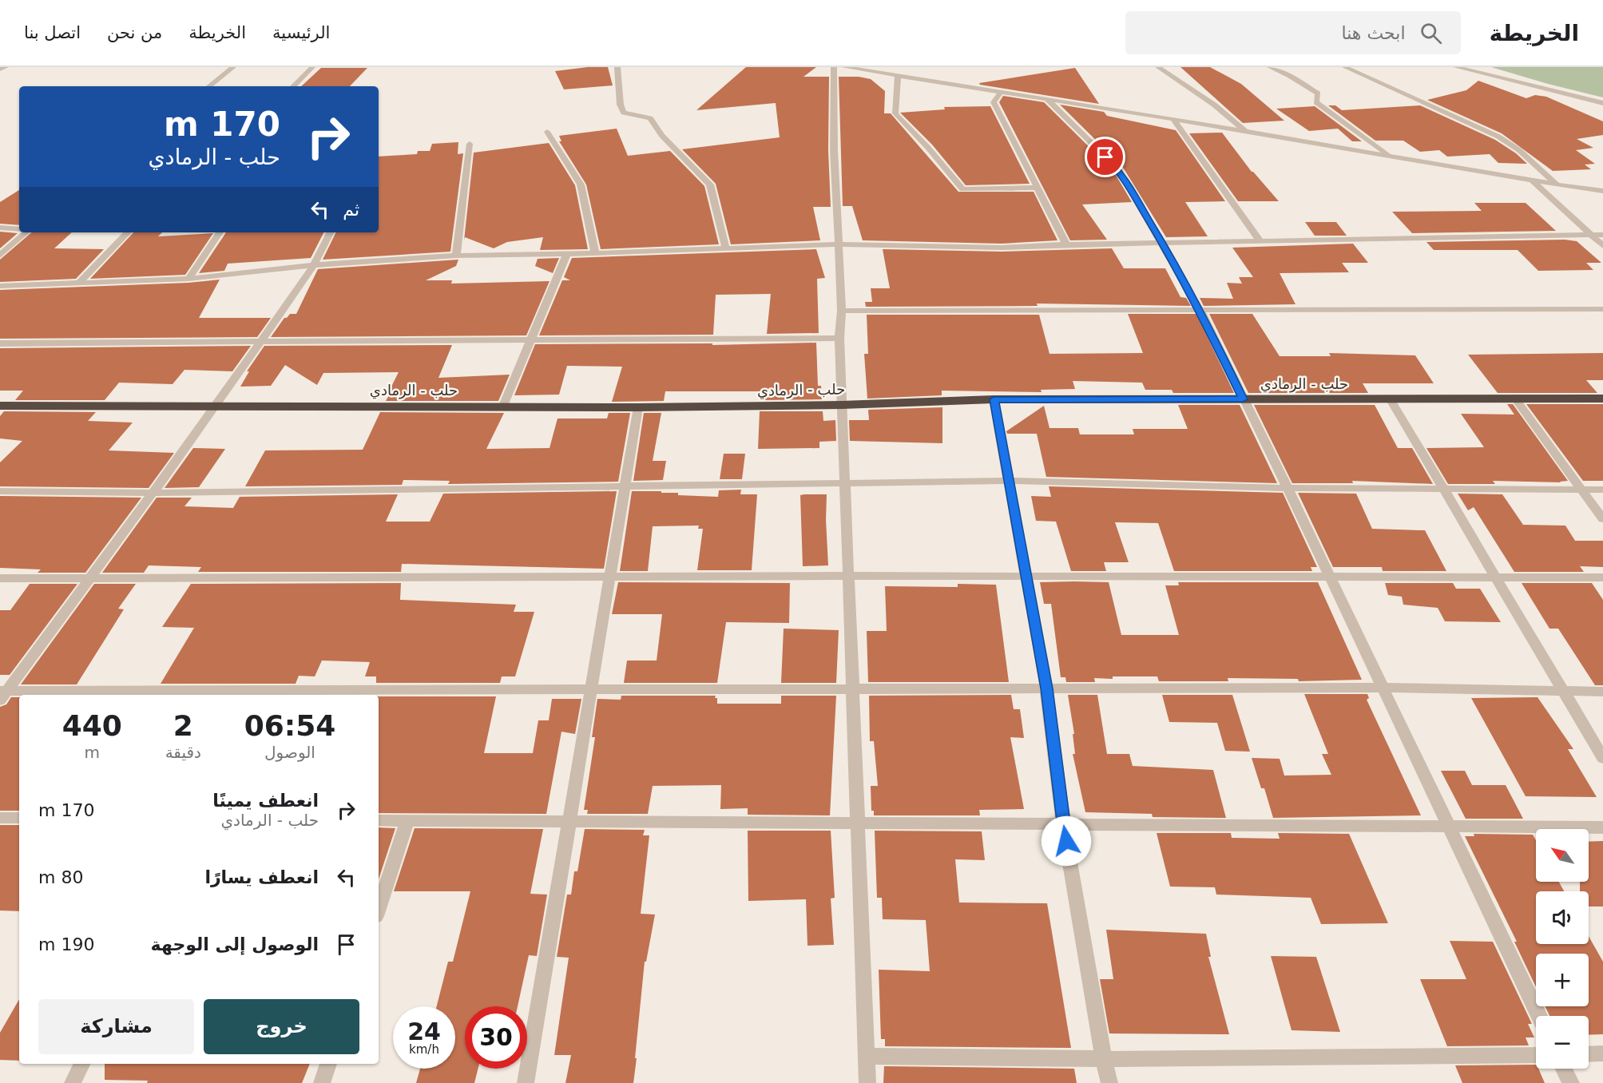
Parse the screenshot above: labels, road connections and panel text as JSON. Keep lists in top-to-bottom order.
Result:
{
  "streets": {
    "highway": ["حلب - الرمادي"]
  },
  "north": "top left",
  "page": {
    "header": "الخريطة",
    "search": "ابحث هنا",
    "nav": [
      "الرئيسية",
      "الخريطة",
      "من نحن",
      "اتصل بنا"
    ],
    "turn": ["170 m", "حلب - الرمادي"],
    "then": "ثم",
    "eta": [
      "06:54",
      "الوصول",
      "2",
      "دقيقة",
      "440",
      "m"
    ],
    "list": [
      {
        "name": "انعطف يمينًا",
        "note": "حلب - الرمادي",
        "value": "170 m"
      },
      {
        "name": "انعطف يسارًا",
        "value": "80 m"
      },
      {
        "name": "الوصول إلى الوجهة",
        "value": "190 m"
      }
    ],
    "map_buttons": ["+", "−"],
    "buttons": ["خروج", "مشاركة"],
    "speed": "24 km/h",
    "limit": "30"
  }
}
